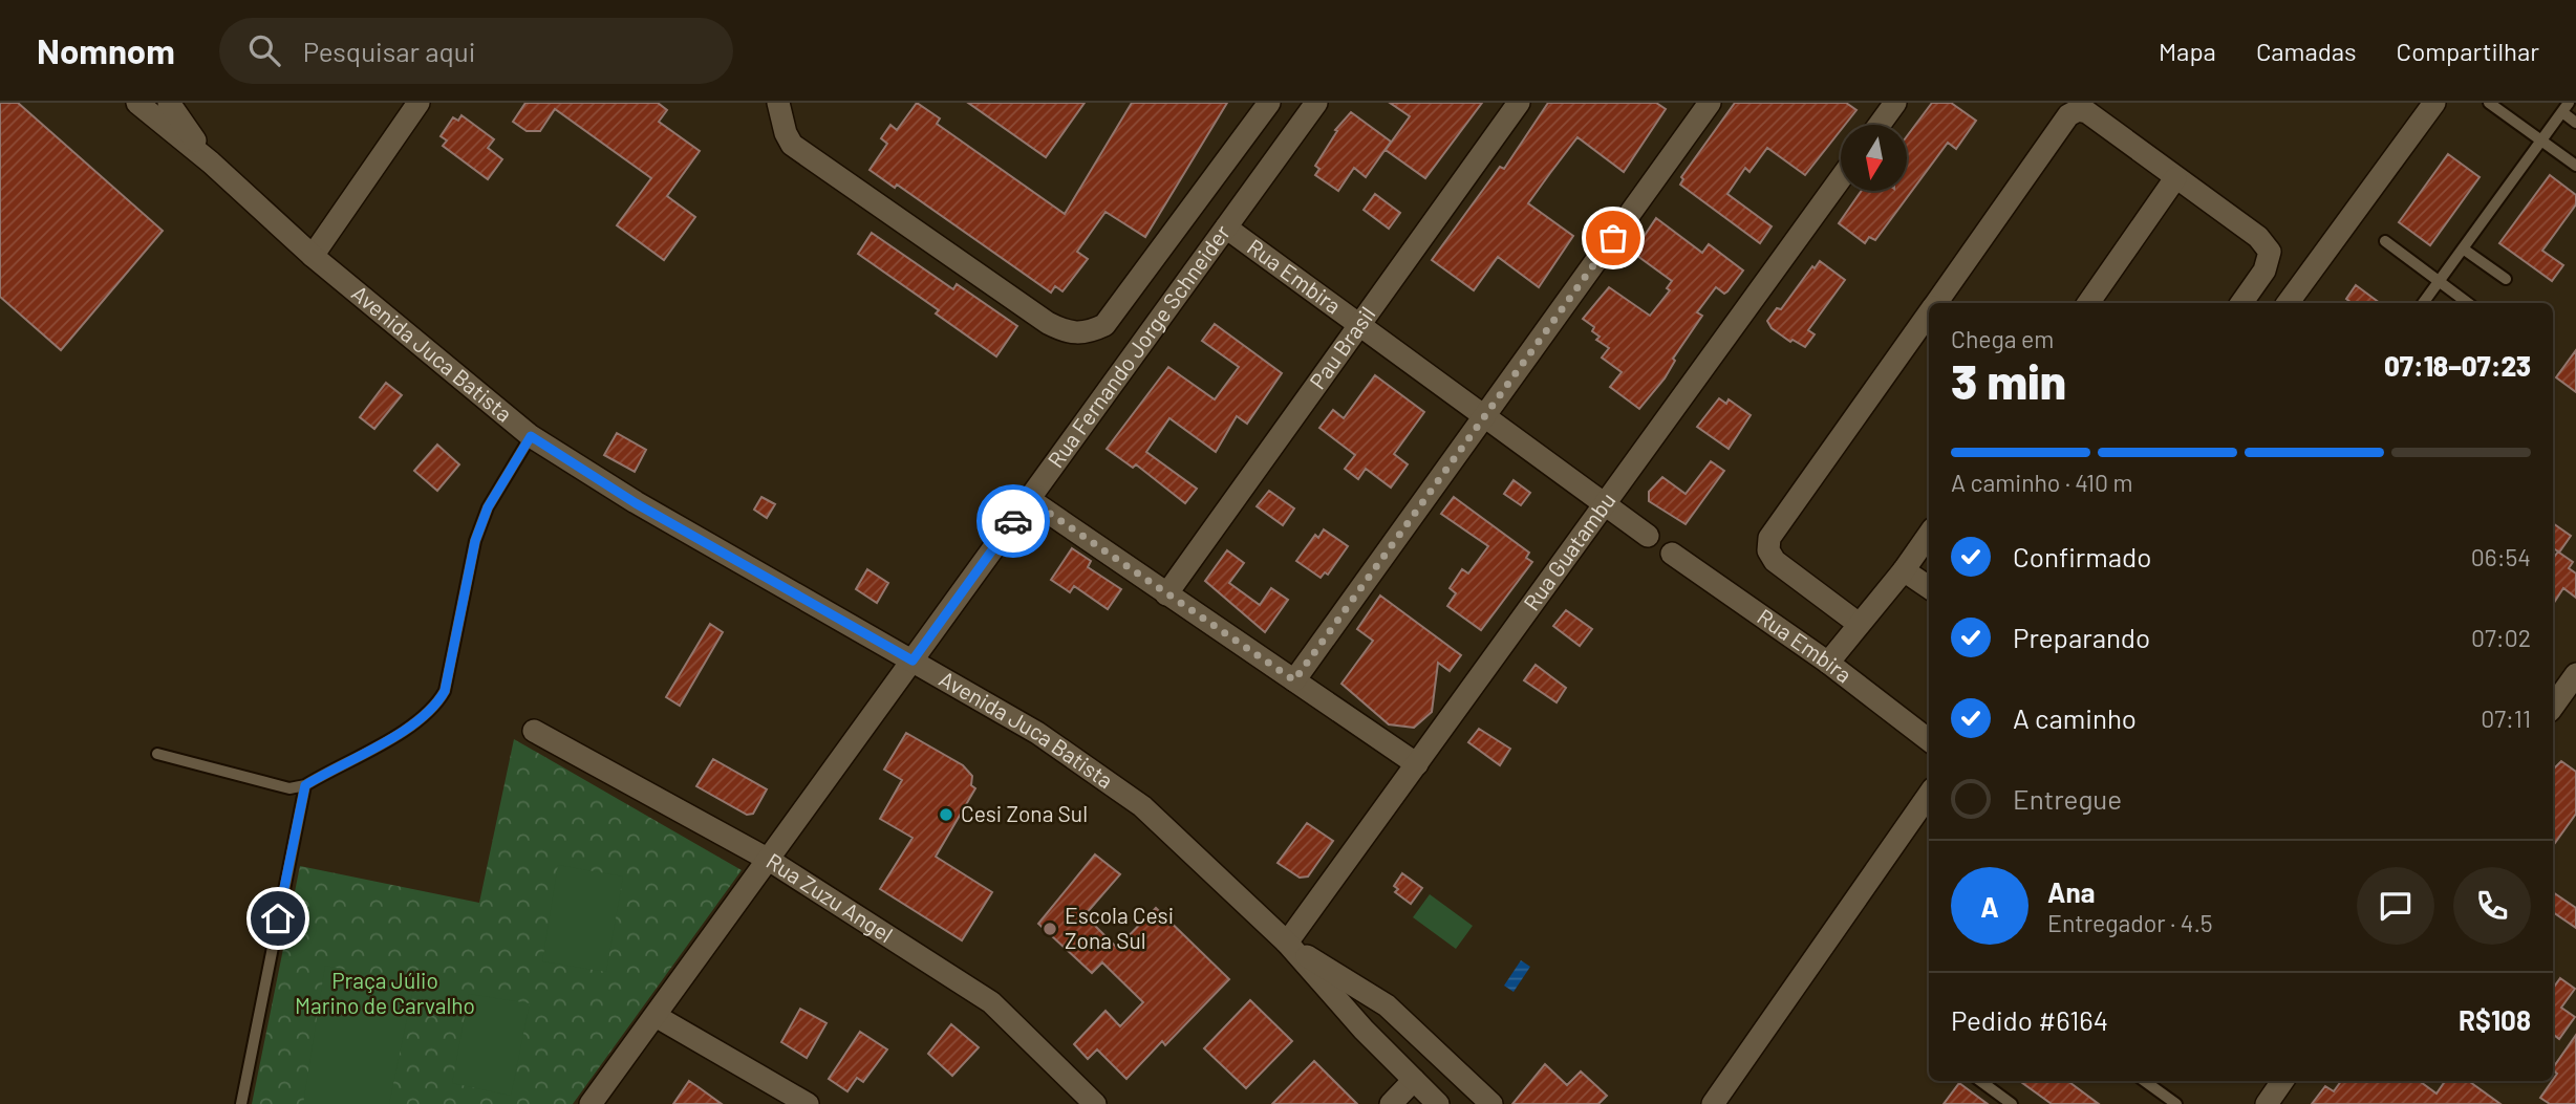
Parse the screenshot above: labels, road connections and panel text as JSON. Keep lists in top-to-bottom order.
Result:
{
  "streets": {
    "street": [
      "Rua Embira",
      "Rua Fernando Jorge Schneider",
      "Pau Brasil",
      "Avenida Juca Batista",
      "Rua Guatambu",
      "Rua Zuzu Angel"
    ]
  },
  "crossings": [
    ["Rua Embira", "Rua Fernando Jorge Schneider"],
    ["Rua Embira", "Pau Brasil"],
    ["Rua Embira", "Rua Guatambu"],
    ["Rua Fernando Jorge Schneider", "Avenida Juca Batista"],
    ["Rua Fernando Jorge Schneider", "Rua Zuzu Angel"],
    ["Avenida Juca Batista", "Rua Guatambu"]
  ],
  "parks": ["Praça Júlio Marino de Carvalho"],
  "places": ["Cesi Zona Sul", "Escola Cesi Zona Sul"],
  "north": "bottom",
  "page": {
    "header": "Nomnom",
    "search": "Pesquisar aqui",
    "nav": ["Mapa", "Camadas", "Compartilhar"],
    "heading": ["3 min", "Chega em", "07:18–07:23"],
    "panel": [
      "Ana",
      "Entregador · 4.5",
      "Pedido #6164",
      "R$108"
    ],
    "bar": "A caminho · 410 m",
    "list": [
      ["Confirmado", "06:54"],
      ["Preparando", "07:02"],
      ["A caminho", "07:11"],
      "Entregue"
    ],
    "round": "A"
  }
}
